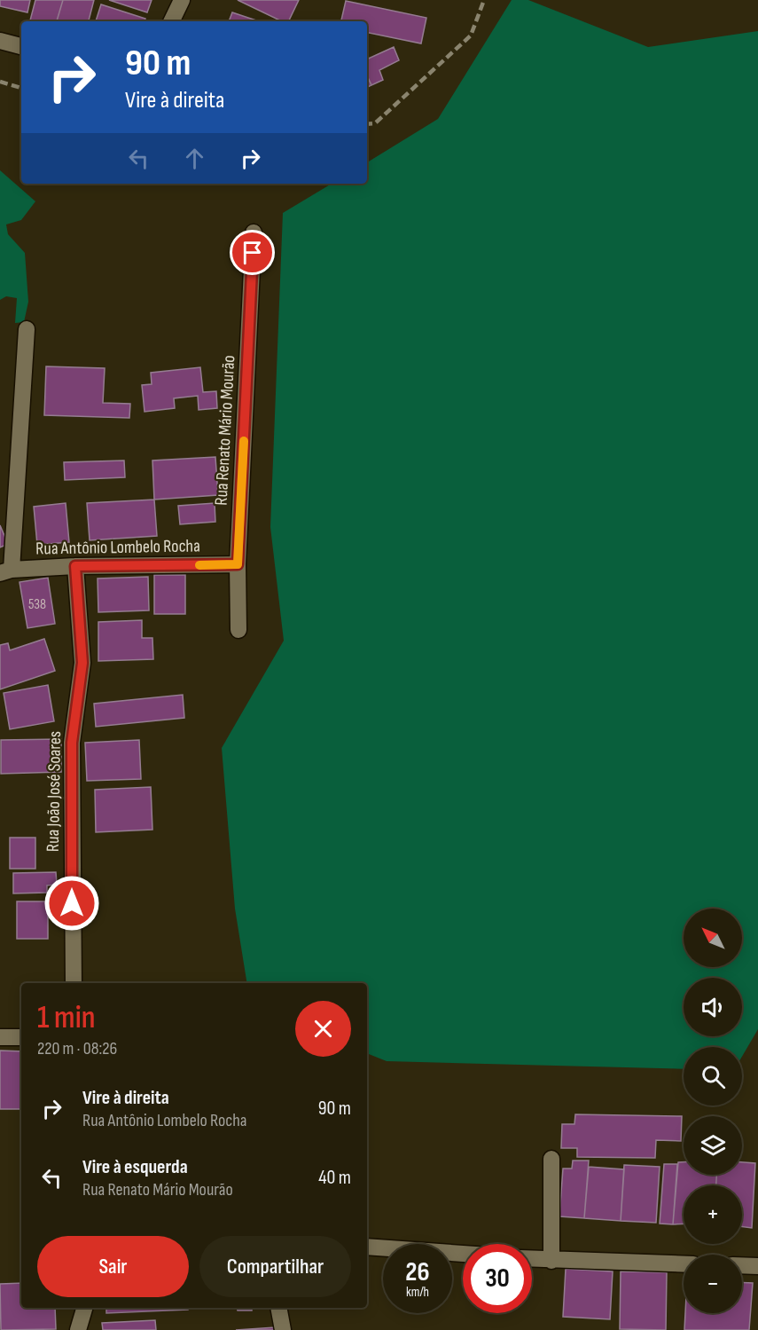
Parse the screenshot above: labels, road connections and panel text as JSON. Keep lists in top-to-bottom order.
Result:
{
  "streets": {
    "street": ["Rua Renato Mário Mourão", "Rua Antônio Lombelo Rocha", "Rua João José Soares"]
  },
  "crossings": [
    ["Rua Renato Mário Mourão", "Rua Antônio Lombelo Rocha"],
    ["Rua Antônio Lombelo Rocha", "Rua João José Soares"]
  ],
  "house_numbers": ["538"],
  "north": "top left",
  "page": {
    "turn": ["90 m", "Vire à direita"],
    "map_buttons": ["+", "−"],
    "heading": ["1 min", "220 m · 08:26"],
    "list": [
      {
        "name": "Vire à direita",
        "note": "Rua Antônio Lombelo Rocha",
        "value": "90 m"
      },
      {
        "name": "Vire à esquerda",
        "note": "Rua Renato Mário Mourão",
        "value": "40 m"
      }
    ],
    "buttons": ["Sair", "Compartilhar"],
    "speed": "26 km/h",
    "limit": "30"
  }
}
